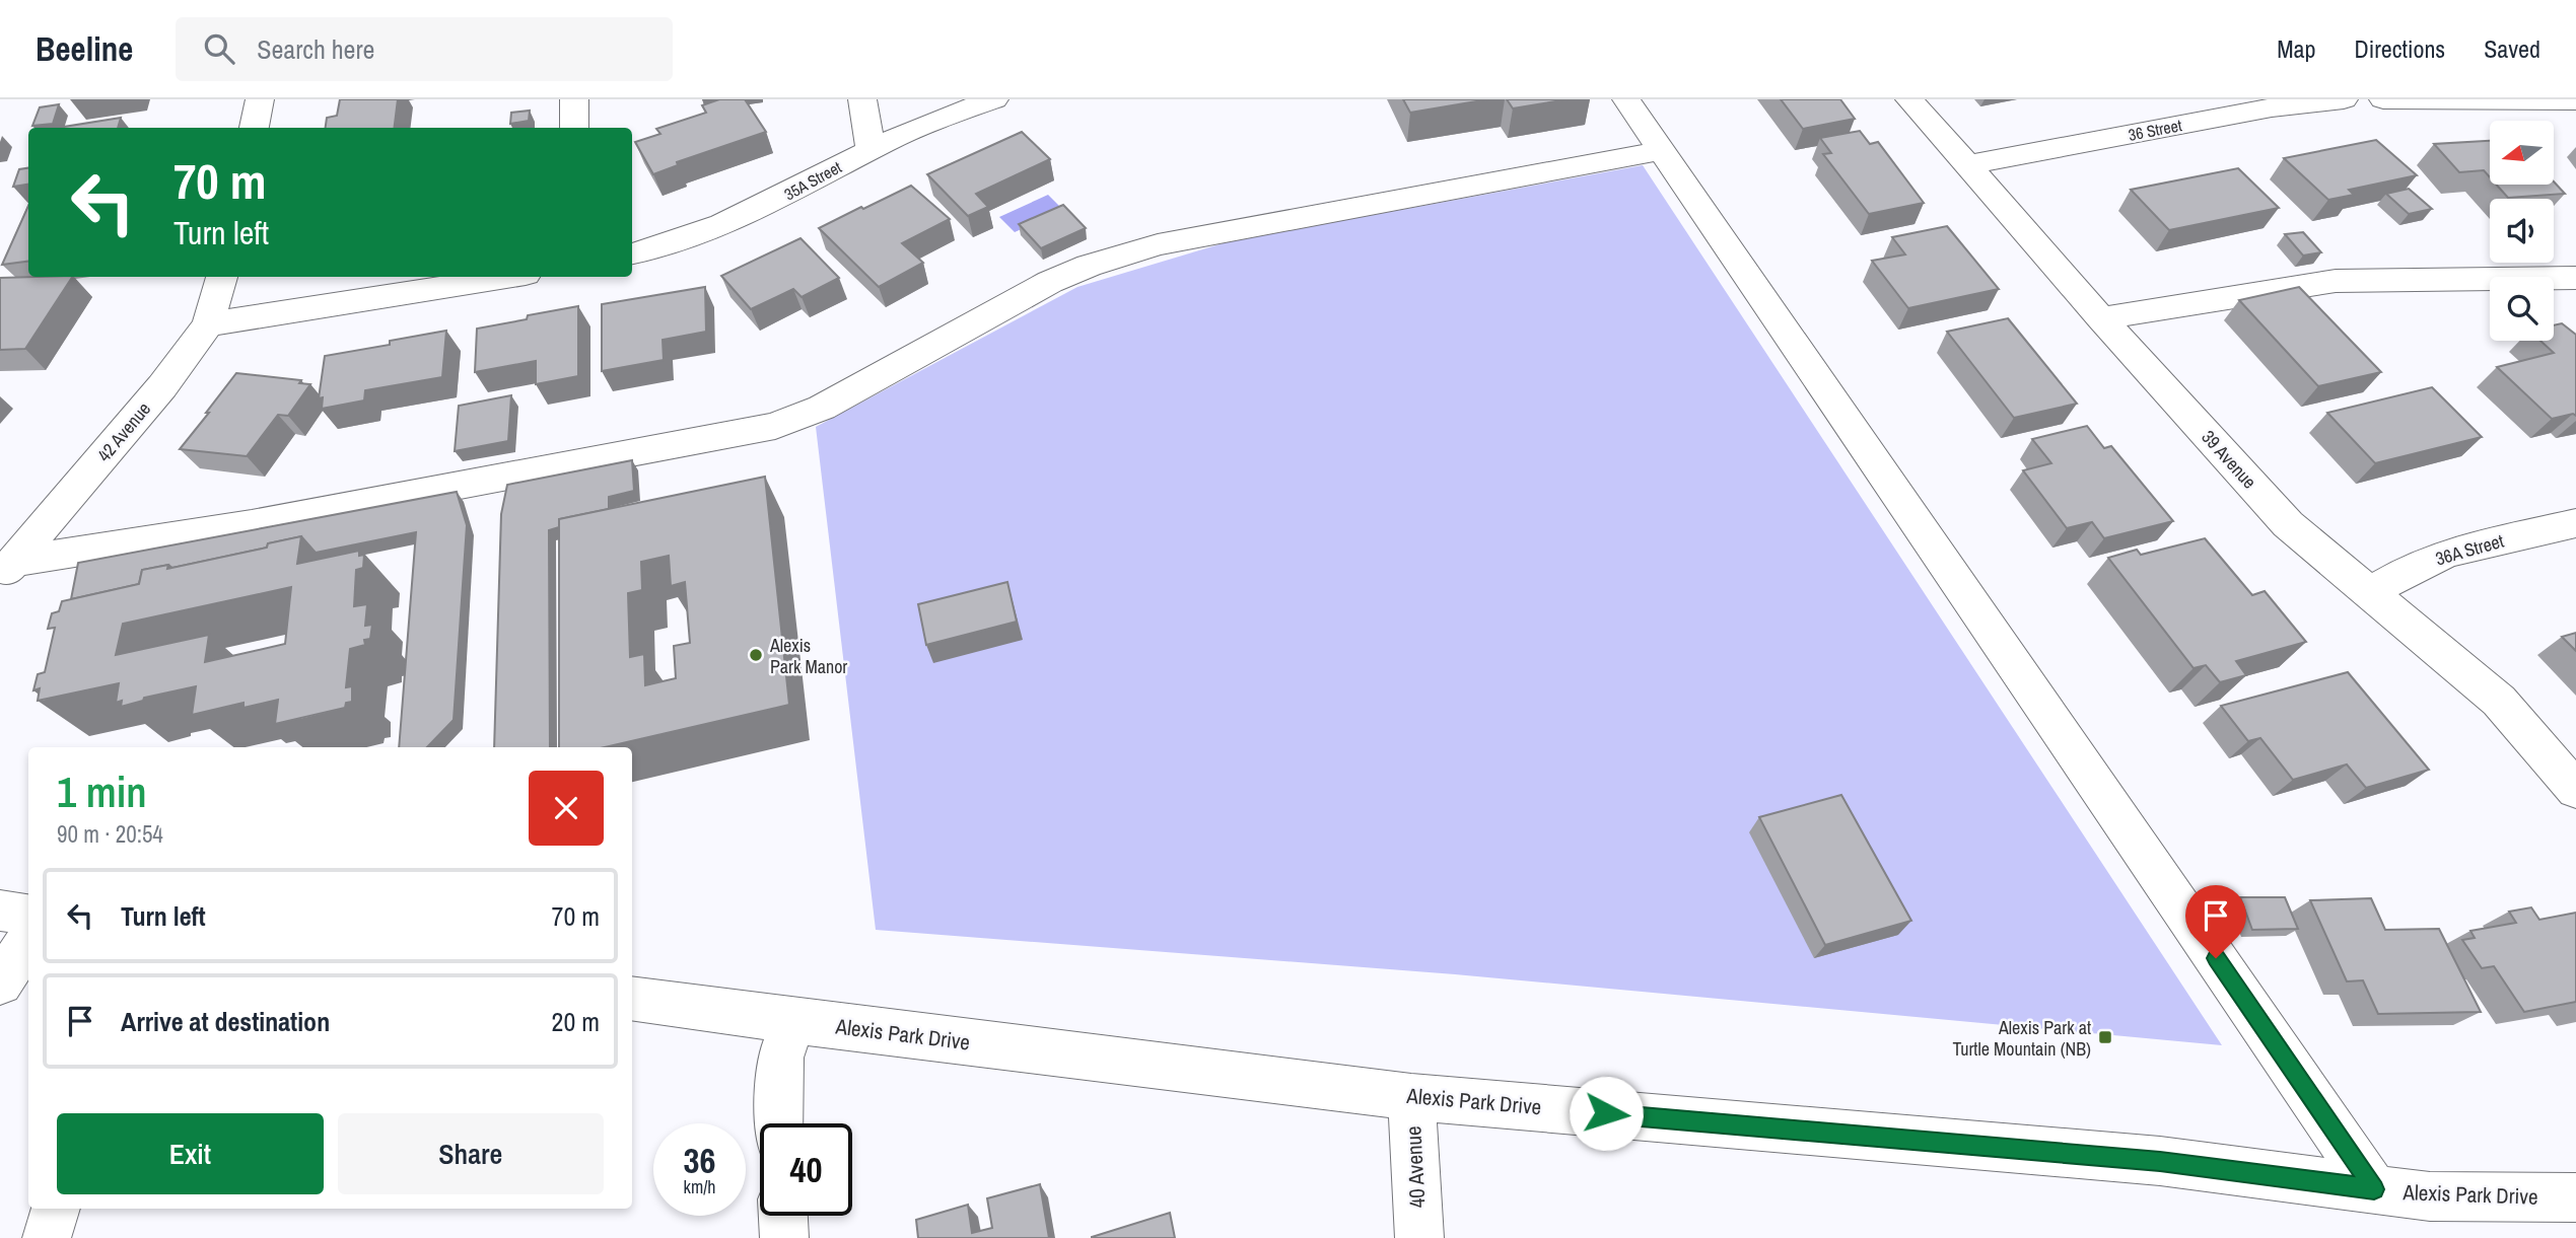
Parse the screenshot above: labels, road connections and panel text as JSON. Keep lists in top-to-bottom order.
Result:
{
  "streets": {
    "street": [
      "36 Street",
      "35A Street",
      "42 Avenue",
      "39 Avenue",
      "36A Street",
      "Alexis Park Drive",
      "40 Avenue"
    ]
  },
  "crossings": [
    ["36 Street", "39 Avenue"],
    ["39 Avenue", "36A Street"],
    ["Alexis Park Drive", "40 Avenue"]
  ],
  "places": {
    "other": ["Alexis Park Manor"],
    "transit": ["Alexis Park at Turtle Mountain (NB)"]
  },
  "north": "left",
  "page": {
    "header": "Beeline",
    "search": "Search here",
    "nav": ["Map", "Directions", "Saved"],
    "turn": ["70 m", "Turn left"],
    "heading": ["1 min", "90 m · 20:54"],
    "list": [
      {
        "name": "Turn left",
        "value": "70 m"
      },
      {
        "name": "Arrive at destination",
        "value": "20 m"
      }
    ],
    "buttons": ["Exit", "Share"],
    "speed": "36 km/h",
    "limit": "40"
  }
}
